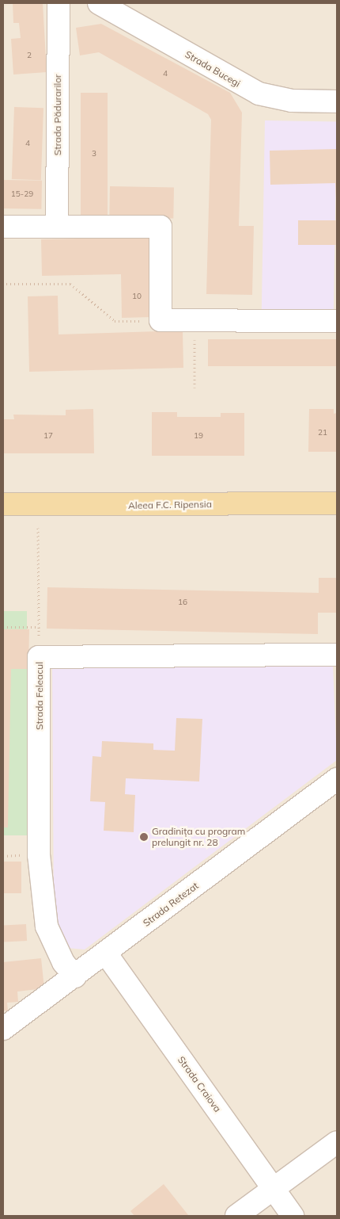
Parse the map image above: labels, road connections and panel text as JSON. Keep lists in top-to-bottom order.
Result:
{
  "streets": {
    "main road": ["Aleea F.C. Ripensia"],
    "street": [
      "Strada Bucegi",
      "Strada Pădurarilor",
      "Strada Feleacul",
      "Strada Retezat",
      "Strada Craiova"
    ]
  },
  "crossings": [
    ["Strada Feleacul", "Strada Retezat"],
    ["Strada Retezat", "Strada Craiova"]
  ],
  "places": ["Gradinița cu program prelungit nr. 28"],
  "house_numbers": [
    "2",
    "4",
    "4",
    "3",
    "15-29",
    "10",
    "21",
    "17",
    "19",
    "16"
  ]
}
